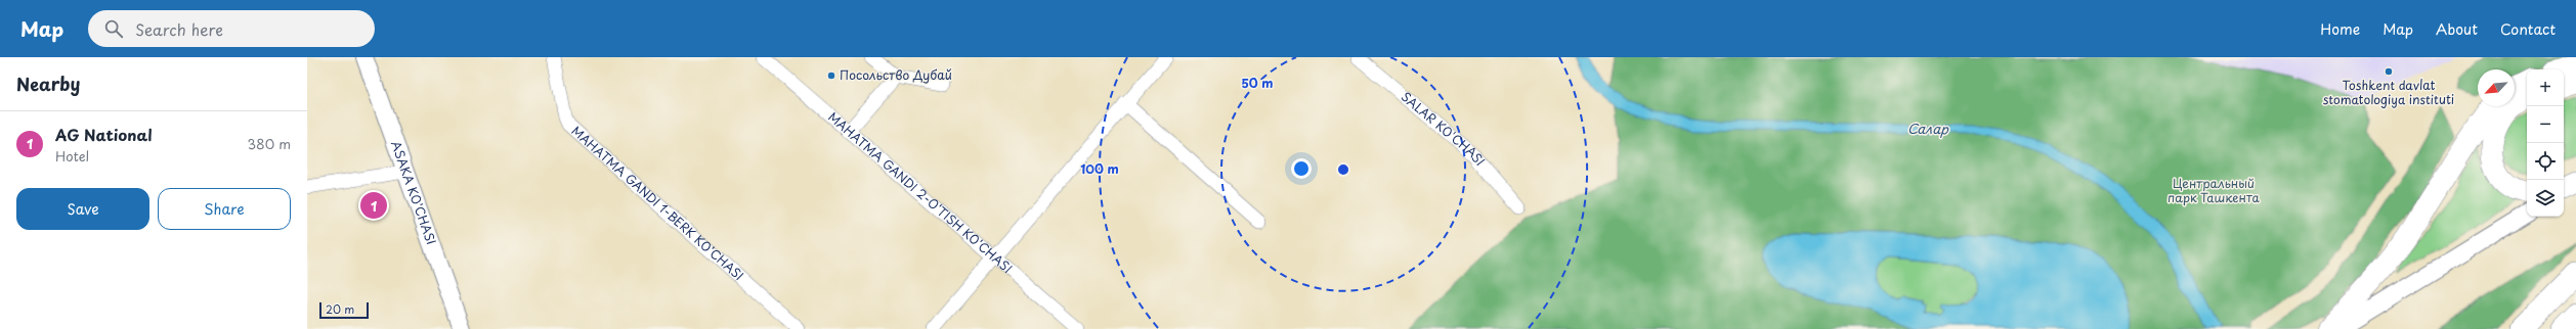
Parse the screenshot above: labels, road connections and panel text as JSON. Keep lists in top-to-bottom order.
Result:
{
  "streets": {
    "street": [
      "SALAR KO'CHASI",
      "ASAKA KO'CHASI",
      "MAHATMA GANDI 2-O'TISH KO'CHASI",
      "MAHATMA GANDI 1-BERK KO'CHASI"
    ]
  },
  "water": ["Салар"],
  "parks": ["Центральный парк Ташкента"],
  "places": ["Toshkent davlat stomatologiya instituti", "Посольство Дубай"],
  "scale_bar": "20 m",
  "north": "bottom left",
  "page": {
    "header": "Map",
    "search": "Search here",
    "nav": [
      "Home",
      "Map",
      "About",
      "Contact"
    ],
    "heading": "Nearby",
    "map_buttons": ["+", "−"],
    "list": [
      {
        "mark": "1",
        "name": "AG National",
        "note": "Hotel",
        "value": "380 m"
      }
    ],
    "buttons": ["Save", "Share"],
    "pins": "1",
    "scale": "20 m"
  },
  "rings": ["50 m", "100 m"]
}
